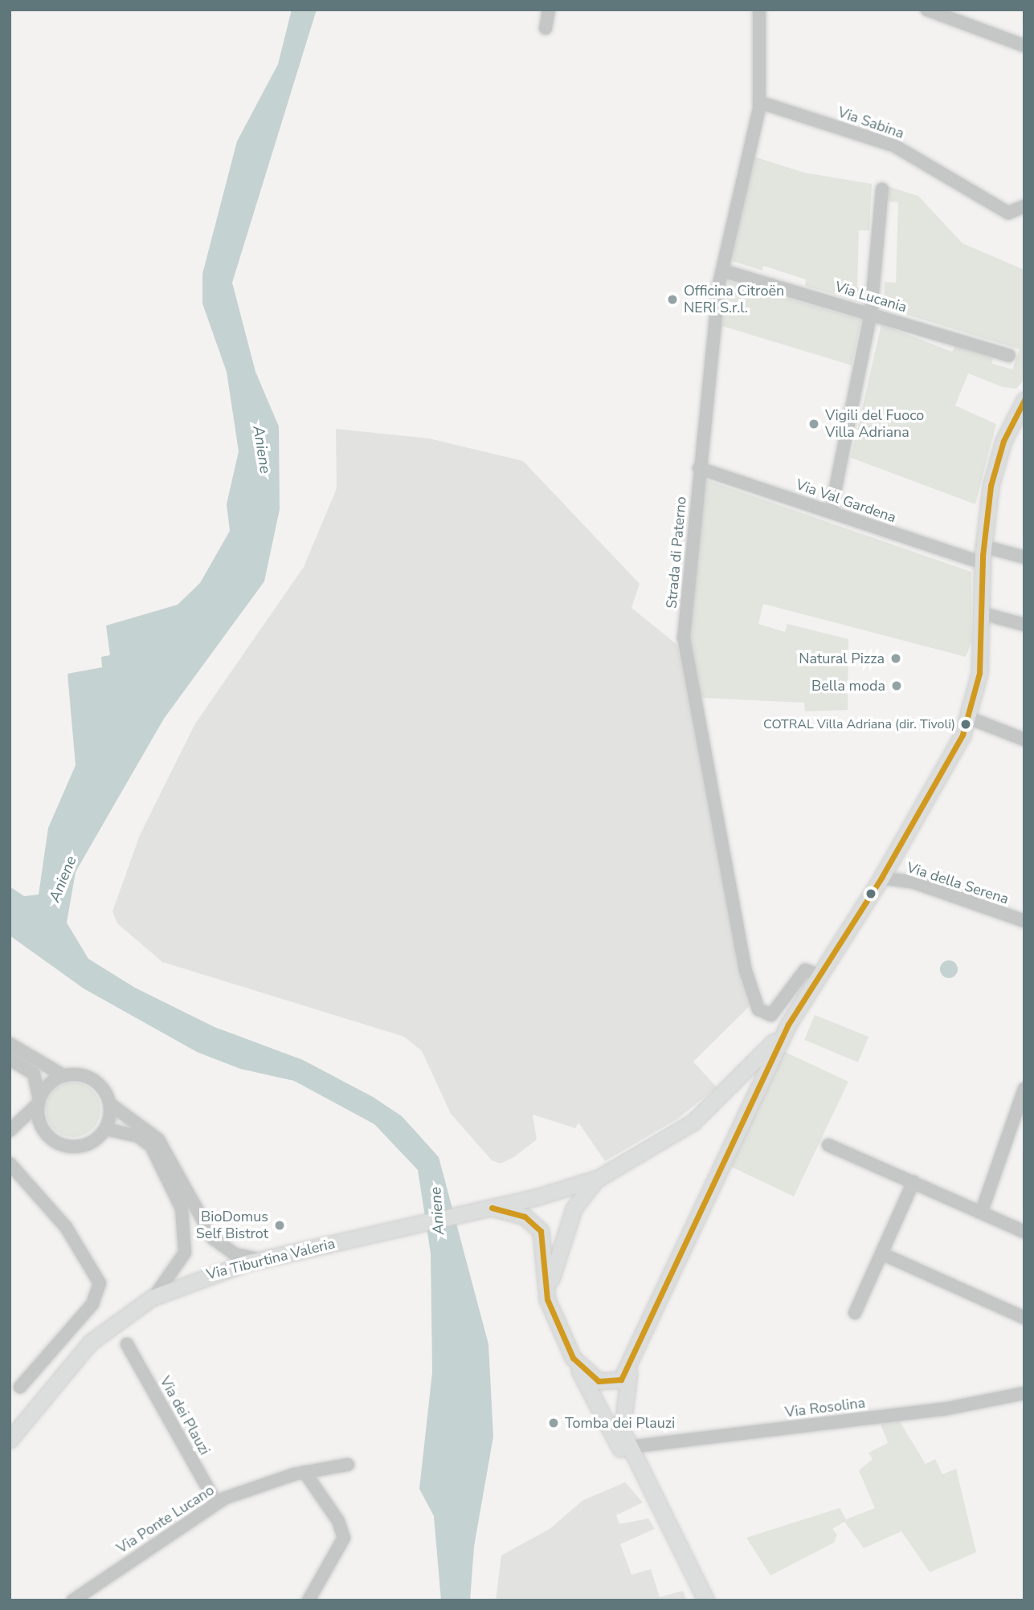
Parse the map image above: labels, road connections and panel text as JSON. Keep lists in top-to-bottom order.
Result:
{
  "streets": {
    "main road": ["Via Tiburtina Valeria"],
    "street": [
      "Via Sabina",
      "Via Lucania",
      "Via Val Gardena",
      "Strada di Paterno",
      "Via della Serena",
      "Via Rosolina",
      "Via dei Plauzi",
      "Via Ponte Lucano"
    ]
  },
  "crossings": [
    ["Via Sabina", "Strada di Paterno"],
    ["Via Lucania", "Strada di Paterno"],
    ["Via Val Gardena", "Strada di Paterno"],
    ["Via Val Gardena", "Via Tiburtina Valeria"],
    ["Strada di Paterno", "Via Tiburtina Valeria"],
    ["Via della Serena", "Via Tiburtina Valeria"],
    ["Via Tiburtina Valeria", "Via Rosolina"],
    ["Via dei Plauzi", "Via Ponte Lucano"]
  ],
  "water": ["Aniene"],
  "places": [
    "Officina Citroën NERI S.r.l.",
    "Vigili del Fuoco Villa Adriana",
    "Natural Pizza",
    "Bella moda",
    "COTRAL Villa Adriana (dir. Tivoli)",
    "BioDomus Self Bistrot",
    "Tomba dei Plauzi"
  ]
}
